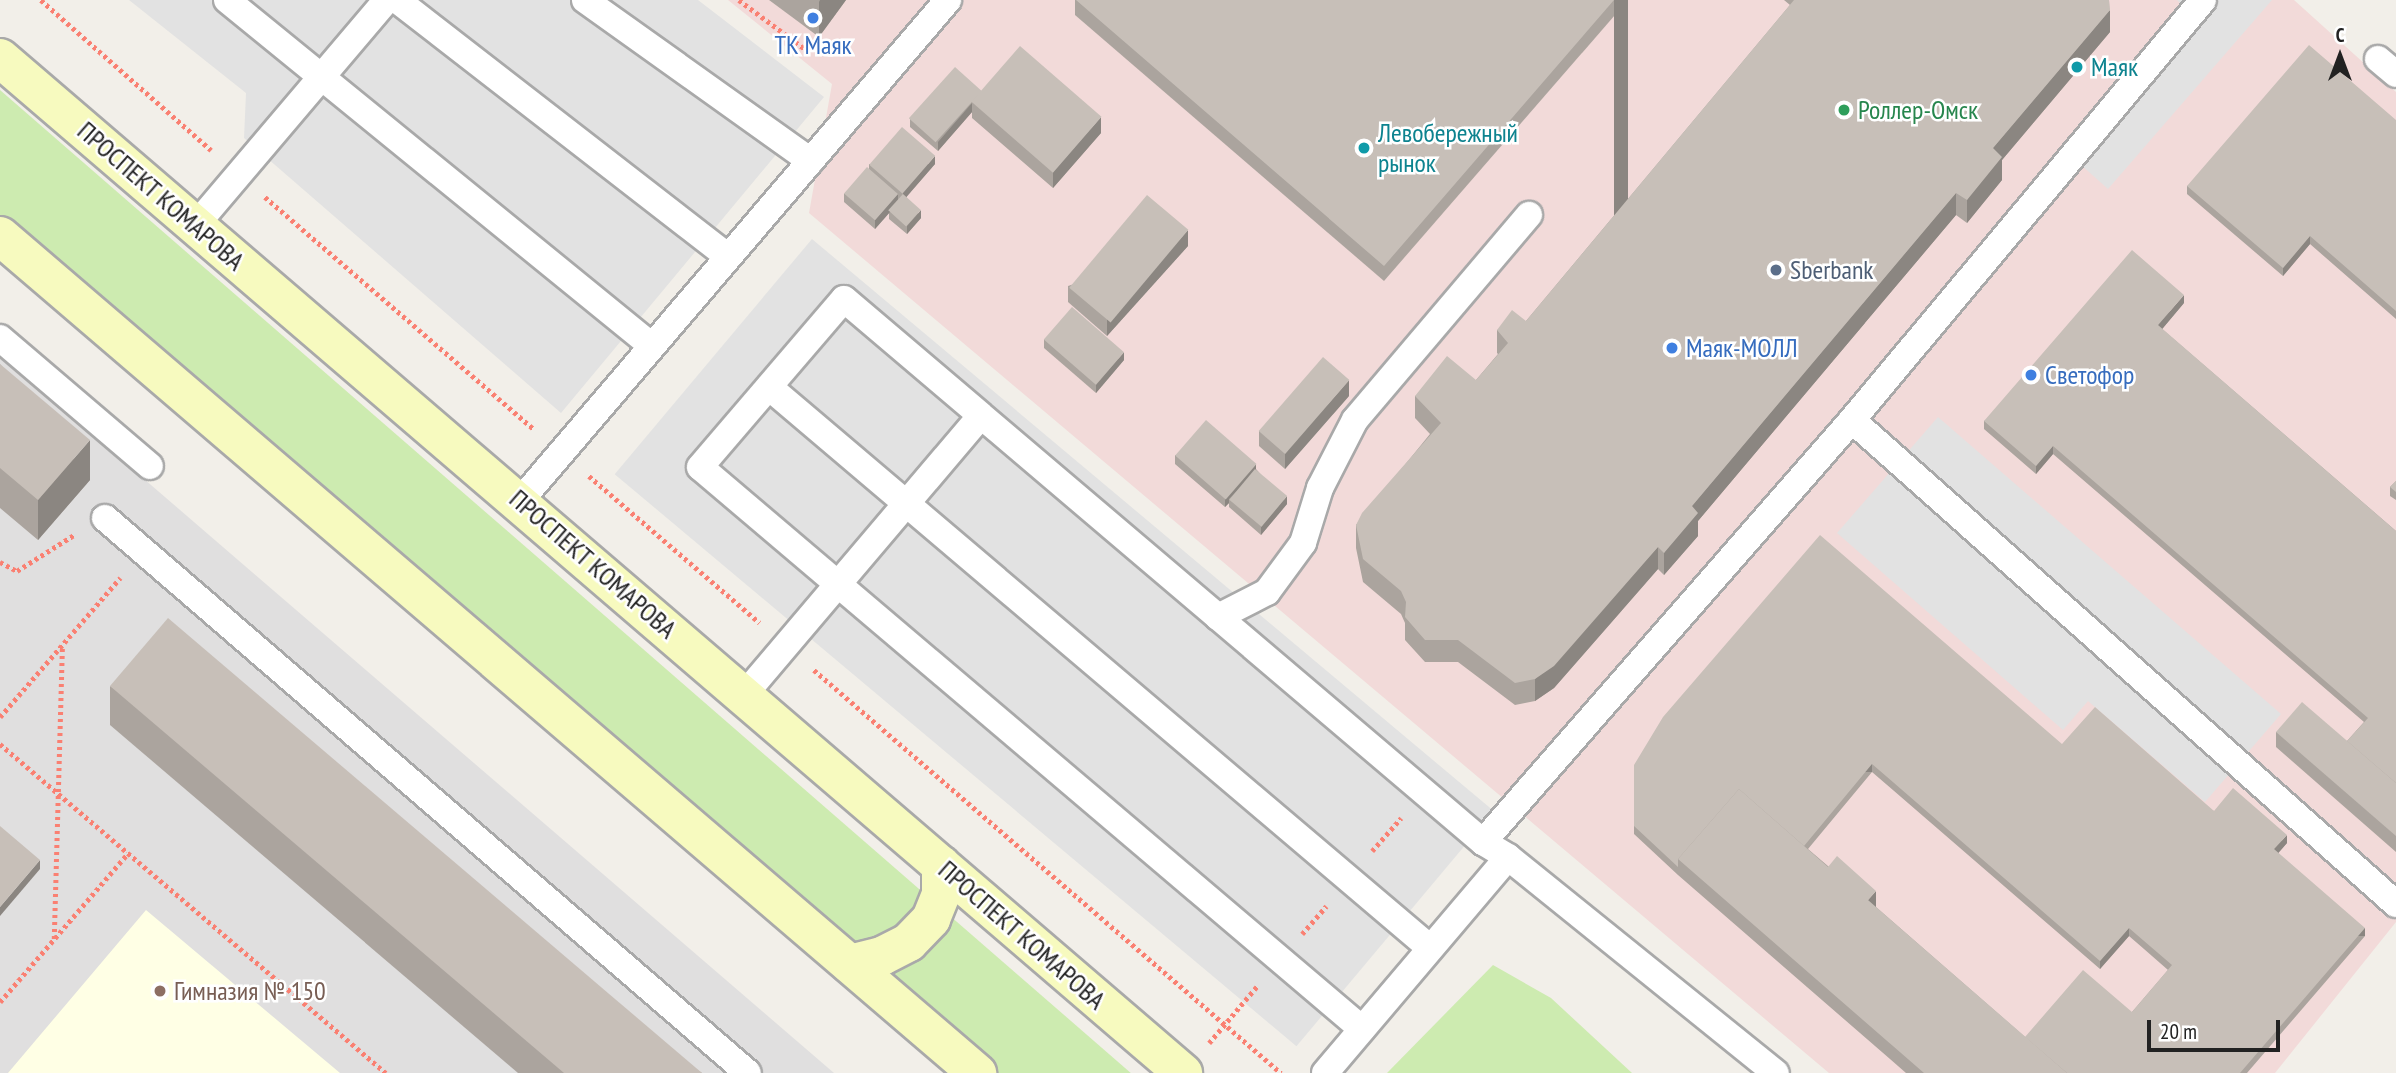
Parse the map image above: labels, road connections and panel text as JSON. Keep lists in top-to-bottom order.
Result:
{
  "streets": {
    "main road": ["ПРОСПЕКТ КОМАРОВА"]
  },
  "places": [
    "ТК Маяк",
    "Маяк",
    "Роллер-Омск",
    "Левобережный рынок",
    "Sberbank",
    "Маяк-МОЛЛ",
    "Светофор",
    "Гимназия № 150"
  ],
  "scale_bar": "20 m",
  "north": "top"
}
